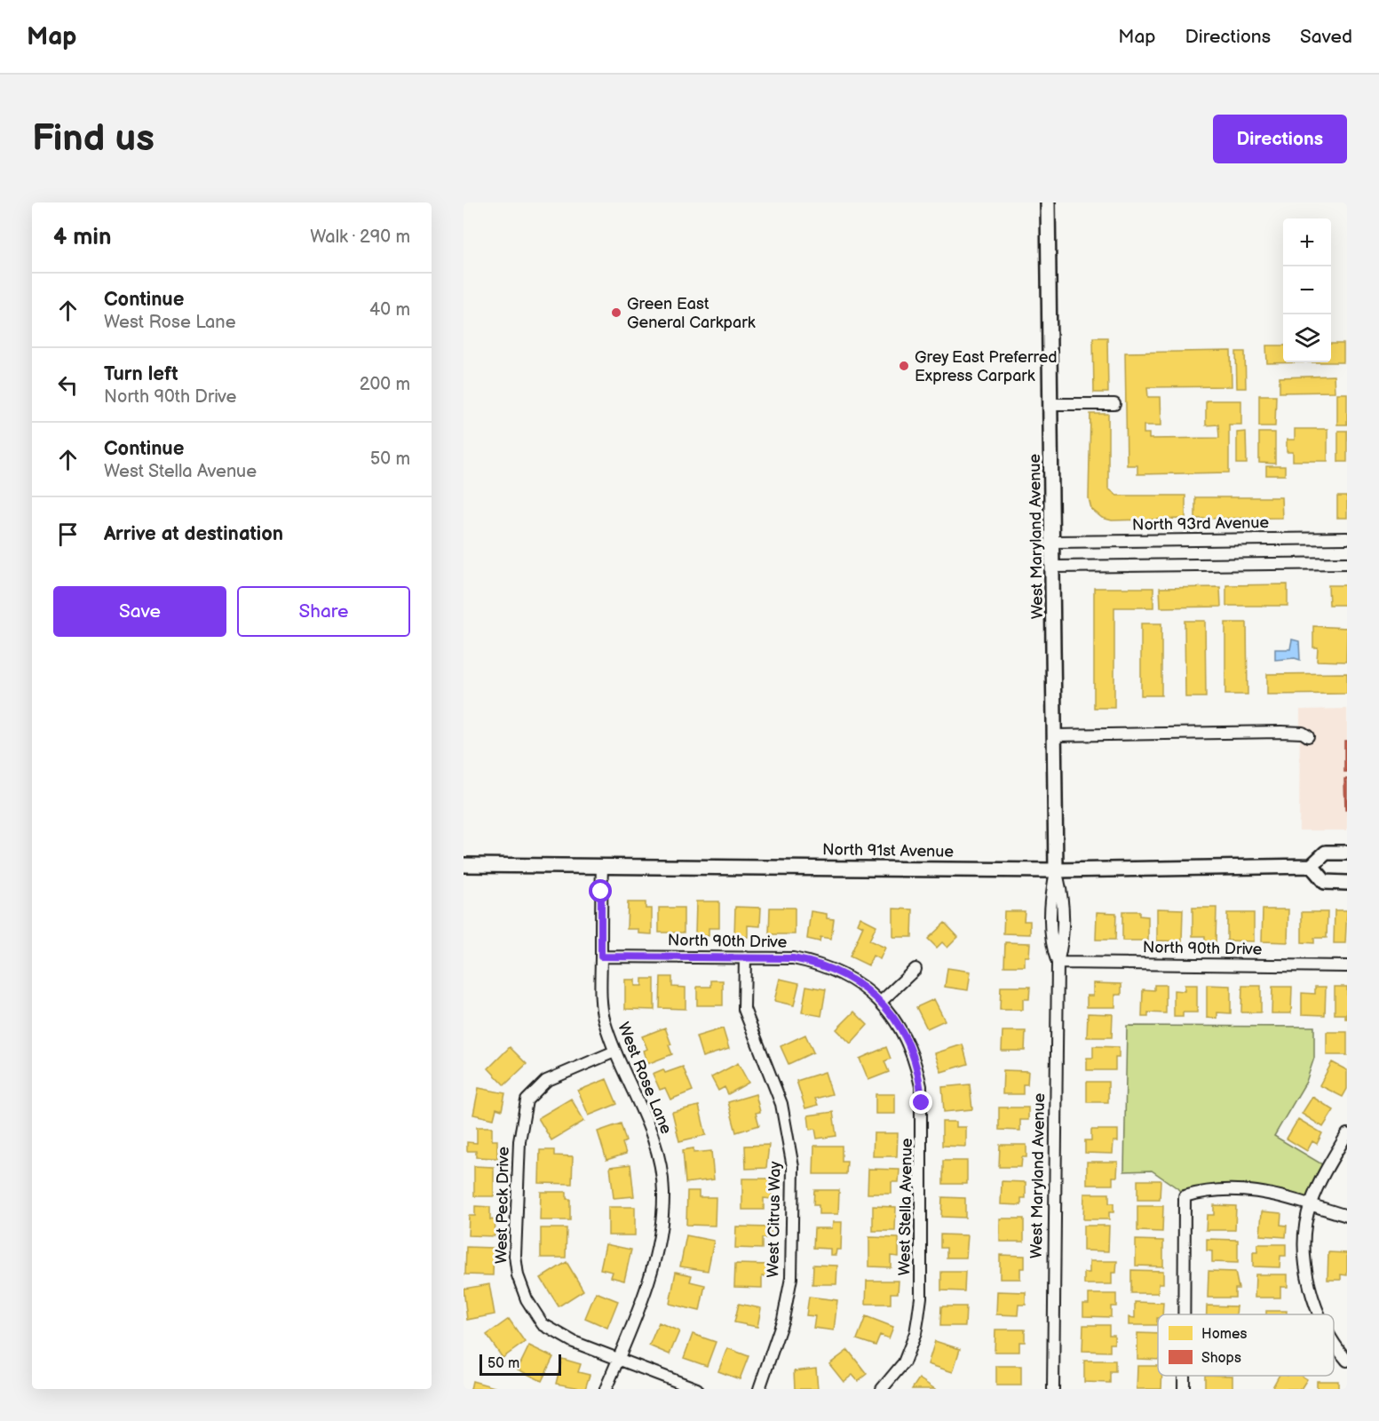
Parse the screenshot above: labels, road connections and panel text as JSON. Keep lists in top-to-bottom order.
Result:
{
  "streets": {
    "main road": ["West Maryland Avenue", "North 91st Avenue"],
    "street": [
      "North 93rd Avenue",
      "North 90th Drive",
      "West Rose Lane",
      "West Peck Drive",
      "West Stella Avenue",
      "West Citrus Way"
    ]
  },
  "crossings": [
    ["North 93rd Avenue", "West Maryland Avenue"],
    ["West Maryland Avenue", "North 91st Avenue"],
    ["West Maryland Avenue", "North 90th Drive"],
    ["North 91st Avenue", "West Rose Lane"],
    ["North 90th Drive", "West Rose Lane"],
    ["North 90th Drive", "West Stella Avenue"],
    ["North 90th Drive", "West Citrus Way"],
    ["West Rose Lane", "West Peck Drive"]
  ],
  "places": ["Green East General Carkpark", "Grey East Preferred Express Carpark"],
  "legend": ["Homes", "Shops"],
  "scale_bar": "50 m",
  "page": {
    "header": "Map",
    "nav": ["Map", "Directions", "Saved"],
    "buttons": [
      "Directions",
      ["Save", "Share"]
    ],
    "title": "Find us",
    "heading": ["4 min", "Walk · 290 m"],
    "map_buttons": ["+", "−"],
    "list": [
      ["Continue", "West Rose Lane", "40 m"],
      ["Turn left", "North 90th Drive", "200 m"],
      ["Continue", "West Stella Avenue", "50 m"],
      "Arrive at destination"
    ],
    "scale": "50 m"
  }
}
